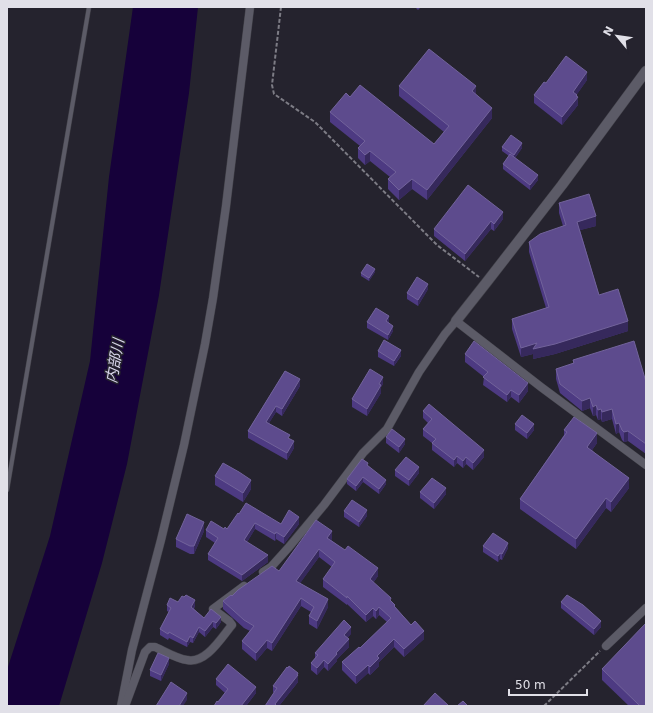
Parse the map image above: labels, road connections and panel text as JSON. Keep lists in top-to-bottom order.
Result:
{
  "water": ["内部川"],
  "scale_bar": "50 m",
  "north": "top left"
}
